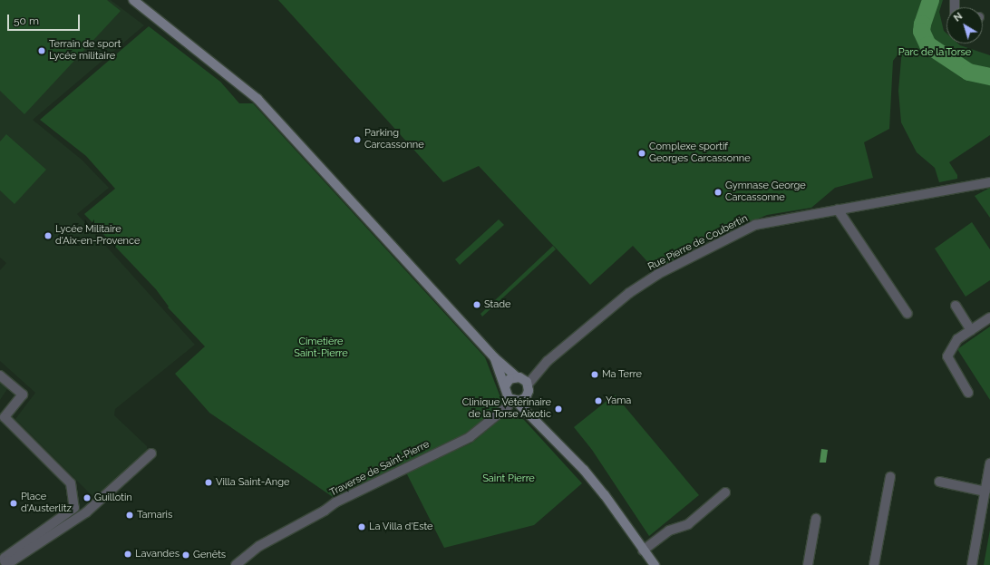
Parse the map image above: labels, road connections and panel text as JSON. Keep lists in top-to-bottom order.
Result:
{
  "streets": {
    "street": ["Rue Pierre de Coubertin", "Traverse de Saint-Pierre"]
  },
  "crossings": [
    ["Rue Pierre de Coubertin", "Traverse de Saint-Pierre"]
  ],
  "parks": ["Parc de la Torse", "Cimetière Saint-Pierre", "Saint Pierre"],
  "places": [
    "Terrain de sport Lycée militaire",
    "Parking Carcassonne",
    "Complexe sportif Georges Carcassonne",
    "Gymnase George Carcassonne",
    "Lycée Militaire d'Aix-en-Provence",
    "Stade",
    "Ma Terre",
    "Yama",
    "Clinique Vétérinaire de la Torse Aixotic",
    "Villa Saint-Ange",
    "Guillotin",
    "Place d'Austerlitz",
    "Tamaris",
    "La Villa d'Este",
    "Lavandes",
    "Genêts"
  ],
  "scale_bar": "50 m",
  "north": "top left"
}
